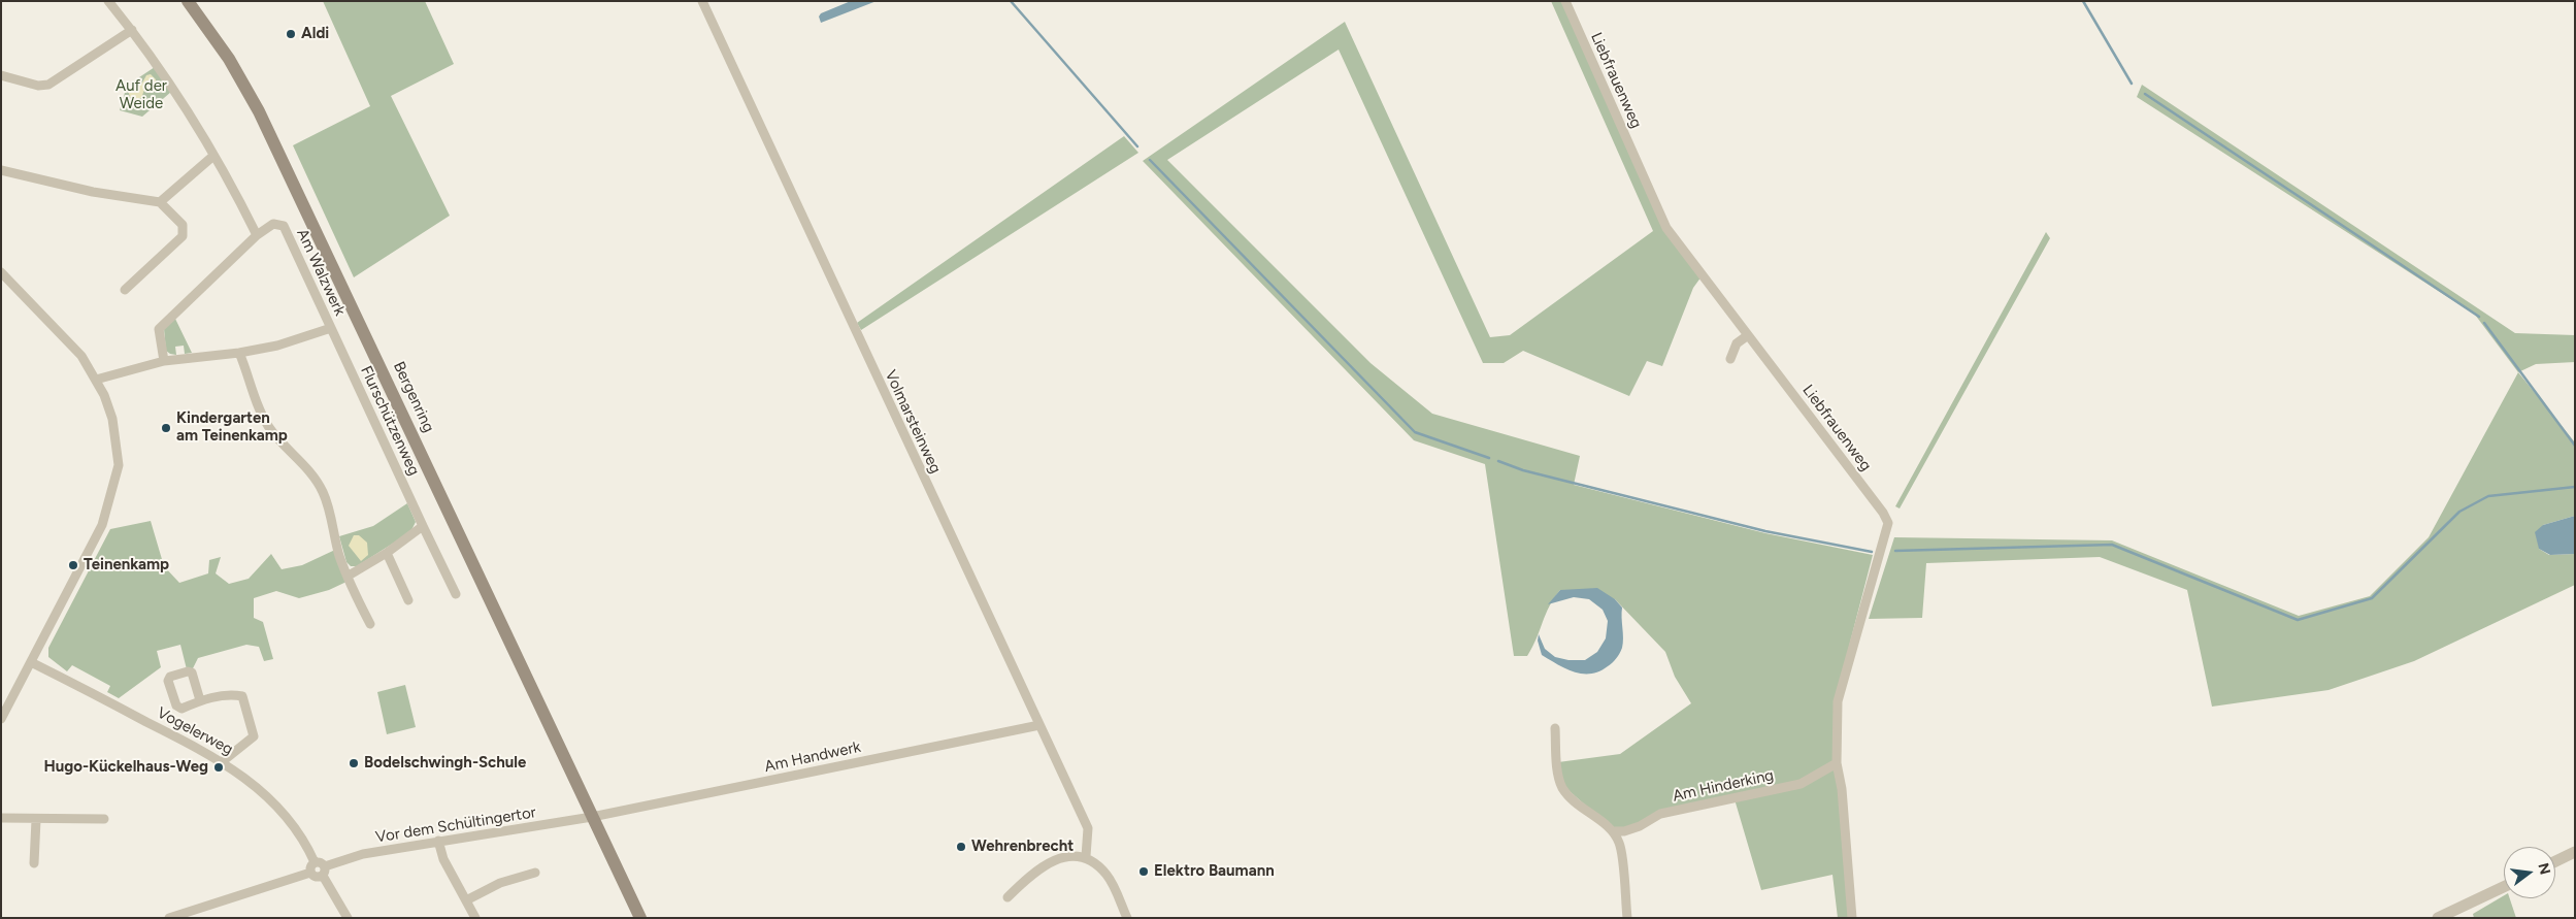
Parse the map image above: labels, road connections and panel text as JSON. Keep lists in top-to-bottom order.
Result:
{
  "streets": {
    "main road": ["Bergenring"],
    "street": [
      "Liebfrauenweg",
      "Am Walzwerk",
      "Flurschützenweg",
      "Volmarsteinweg",
      "Vogelerweg",
      "Am Handwerk",
      "Am Hinderking",
      "Vor dem Schültingertor"
    ]
  },
  "crossings": [
    ["Liebfrauenweg", "Am Hinderking"],
    ["Am Walzwerk", "Flurschützenweg"],
    ["Bergenring", "Am Handwerk"],
    ["Bergenring", "Vor dem Schültingertor"],
    ["Volmarsteinweg", "Am Handwerk"],
    ["Vogelerweg", "Vor dem Schültingertor"],
    ["Am Handwerk", "Vor dem Schültingertor"]
  ],
  "parks": ["Auf der Weide"],
  "places": [
    "Aldi",
    "Kindergarten am Teinenkamp",
    "Teinenkamp",
    "Bodelschwingh-Schule",
    "Hugo-Kückelhaus-Weg",
    "Wehrenbrecht",
    "Elektro Baumann"
  ],
  "north": "right"
}
